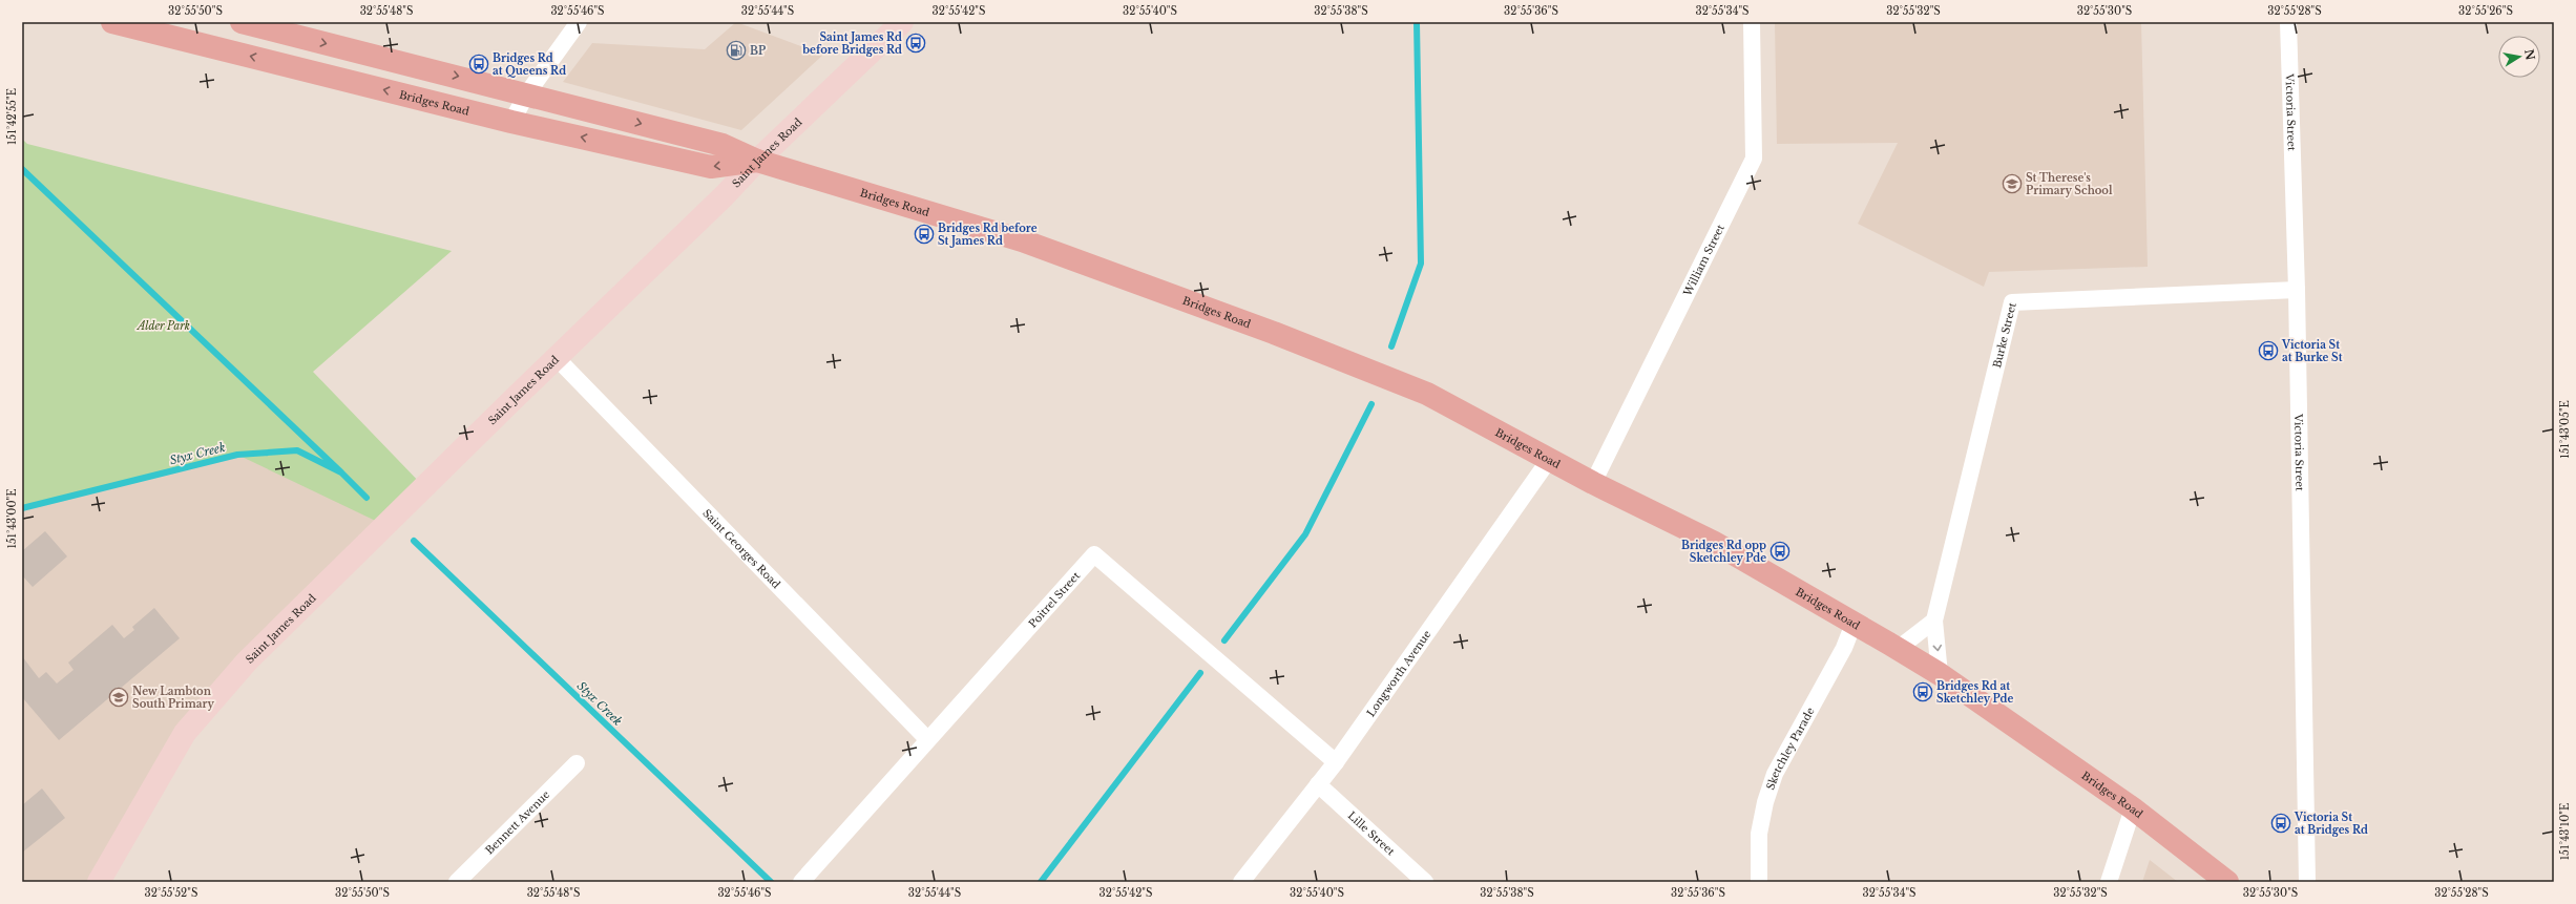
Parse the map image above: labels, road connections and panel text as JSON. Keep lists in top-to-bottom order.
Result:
{
  "streets": {
    "main road": ["Bridges Road", "Saint James Road"],
    "street": [
      "Victoria Street",
      "William Street",
      "Burke Street",
      "Saint Georges Road",
      "Poitrel Street",
      "Longworth Avenue",
      "Sketchley Parade",
      "Bennett Avenue",
      "Lille Street"
    ]
  },
  "crossings": [
    ["Bridges Road", "Saint James Road"],
    ["Bridges Road", "William Street"],
    ["Bridges Road", "Burke Street"],
    ["Bridges Road", "Longworth Avenue"],
    ["Bridges Road", "Sketchley Parade"],
    ["Victoria Street", "Burke Street"],
    ["Saint James Road", "Saint Georges Road"],
    ["Saint Georges Road", "Poitrel Street"],
    ["Poitrel Street", "Longworth Avenue"],
    ["Longworth Avenue", "Lille Street"]
  ],
  "water": ["Styx Creek"],
  "parks": ["Alder Park"],
  "places": {
    "bus stop": [
      "Saint James Rd before Bridges Rd",
      "Bridges Rd at Queens Rd",
      "Bridges Rd before St James Rd",
      "Victoria St at Burke St",
      "Bridges Rd opp Sketchley Pde",
      "Bridges Rd at Sketchley Pde",
      "Victoria St at Bridges Rd"
    ],
    "fuel station": ["BP"],
    "school or university": ["St Therese's Primary School", "New Lambton South Primary"]
  },
  "north": "right",
  "coordinates": [
    "32°55'50\"S",
    "32°55'48\"S",
    "32°55'46\"S",
    "32°55'44\"S",
    "32°55'42\"S",
    "32°55'40\"S",
    "32°55'38\"S",
    "32°55'36\"S",
    "32°55'34\"S",
    "32°55'32\"S",
    "32°55'30\"S",
    "32°55'28\"S",
    "32°55'26\"S",
    "151°42'55\"E",
    "151°43'05\"E",
    "151°43'00\"E",
    "151°43'10\"E",
    "32°55'52\"S"
  ]
}
